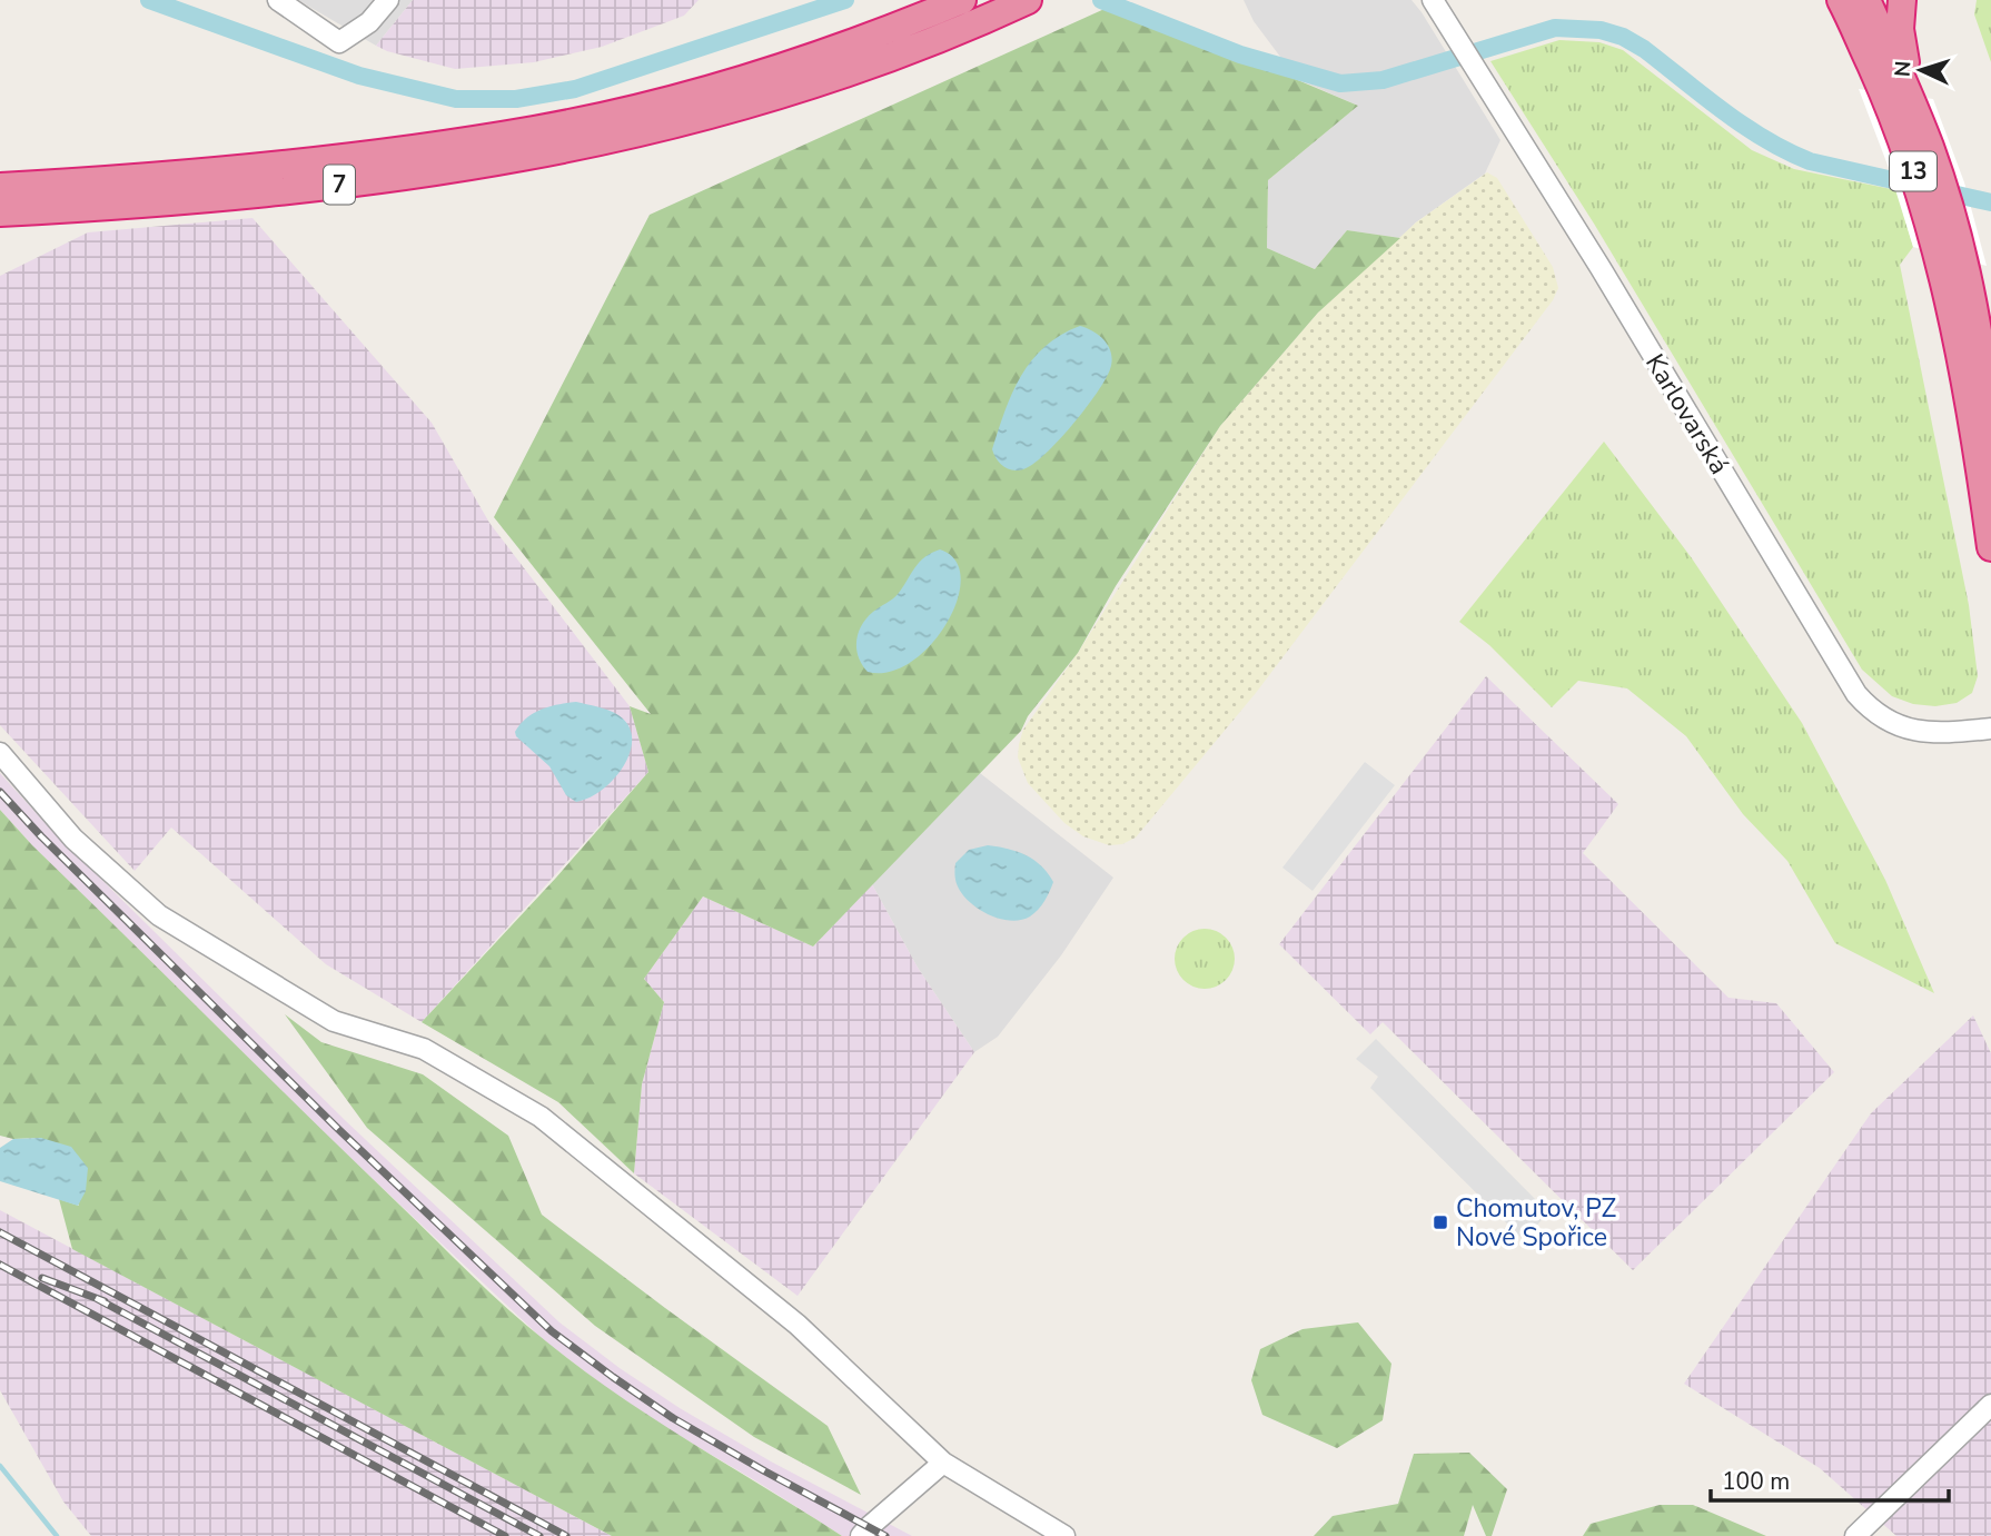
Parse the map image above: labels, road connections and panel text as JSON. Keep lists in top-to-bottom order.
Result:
{
  "streets": {
    "highway": ["13", "7"],
    "street": ["Karlovarská"]
  },
  "places": {
    "transit": ["Chomutov, PZ Nové Spořice"]
  },
  "scale_bar": "100 m",
  "north": "left"
}
